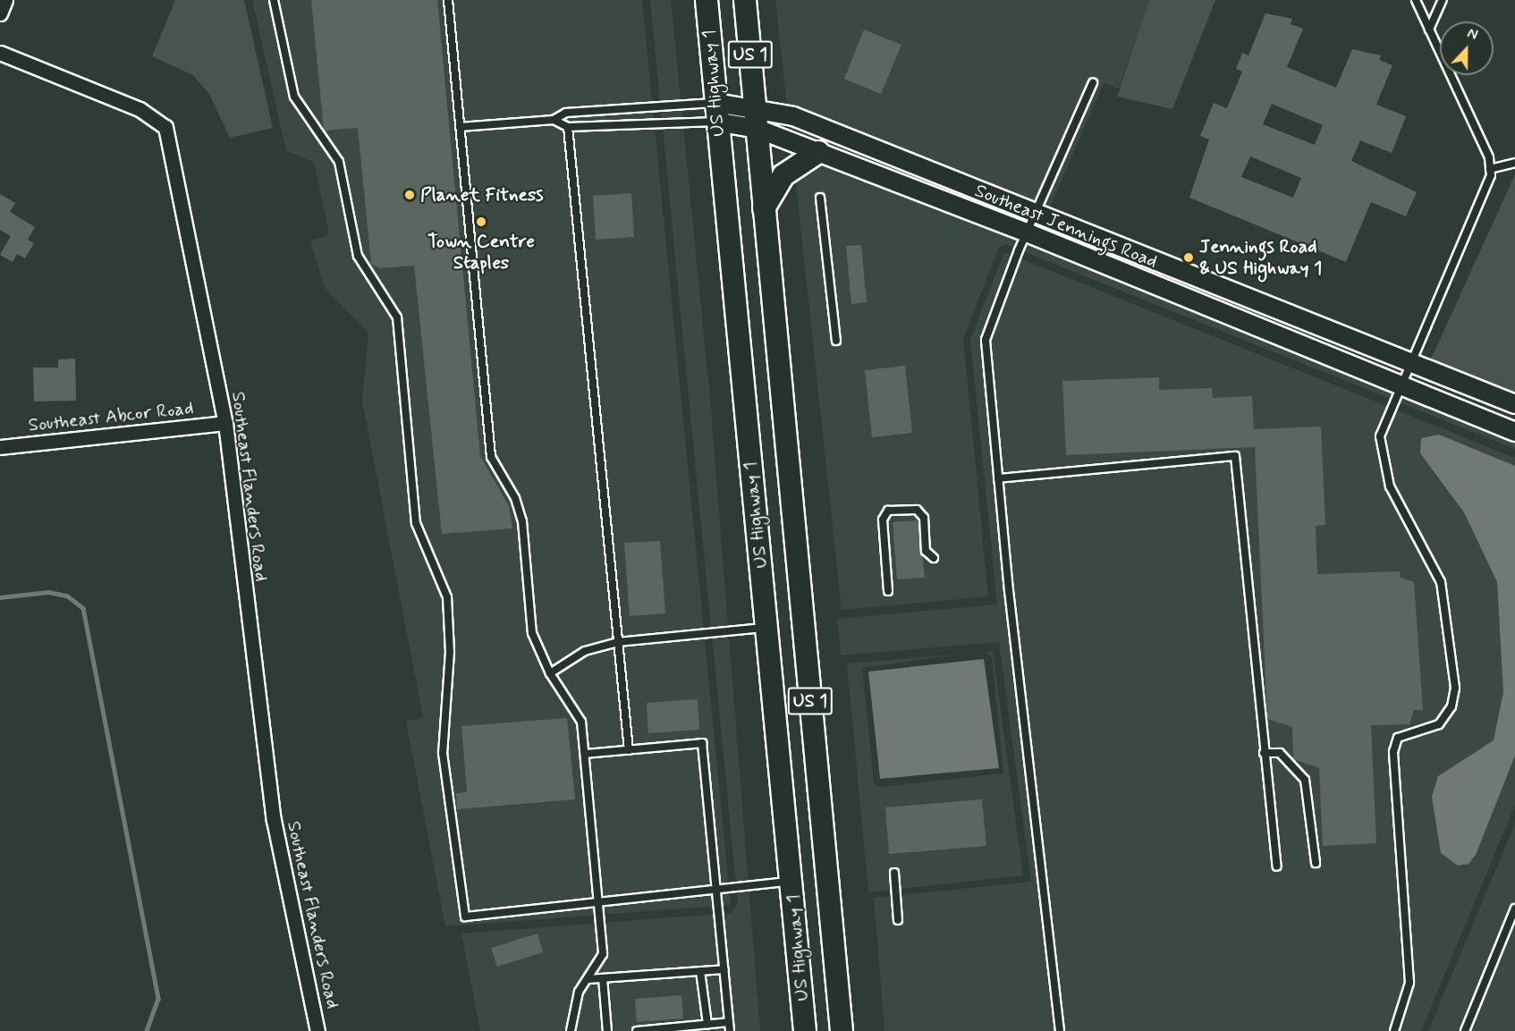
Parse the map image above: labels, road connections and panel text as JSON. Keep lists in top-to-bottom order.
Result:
{
  "streets": {
    "main road": ["US 1", "US Highway 1"],
    "street": ["Southeast Jennings Road", "Southeast Abcor Road", "Southeast Flanders Road"]
  },
  "crossings": [
    ["US Highway 1", "Southeast Jennings Road"],
    ["Southeast Abcor Road", "Southeast Flanders Road"]
  ],
  "places": ["Planet Fitness", "Town Centre Staples", "Jennings Road & US Highway 1"],
  "north": "top"
}
